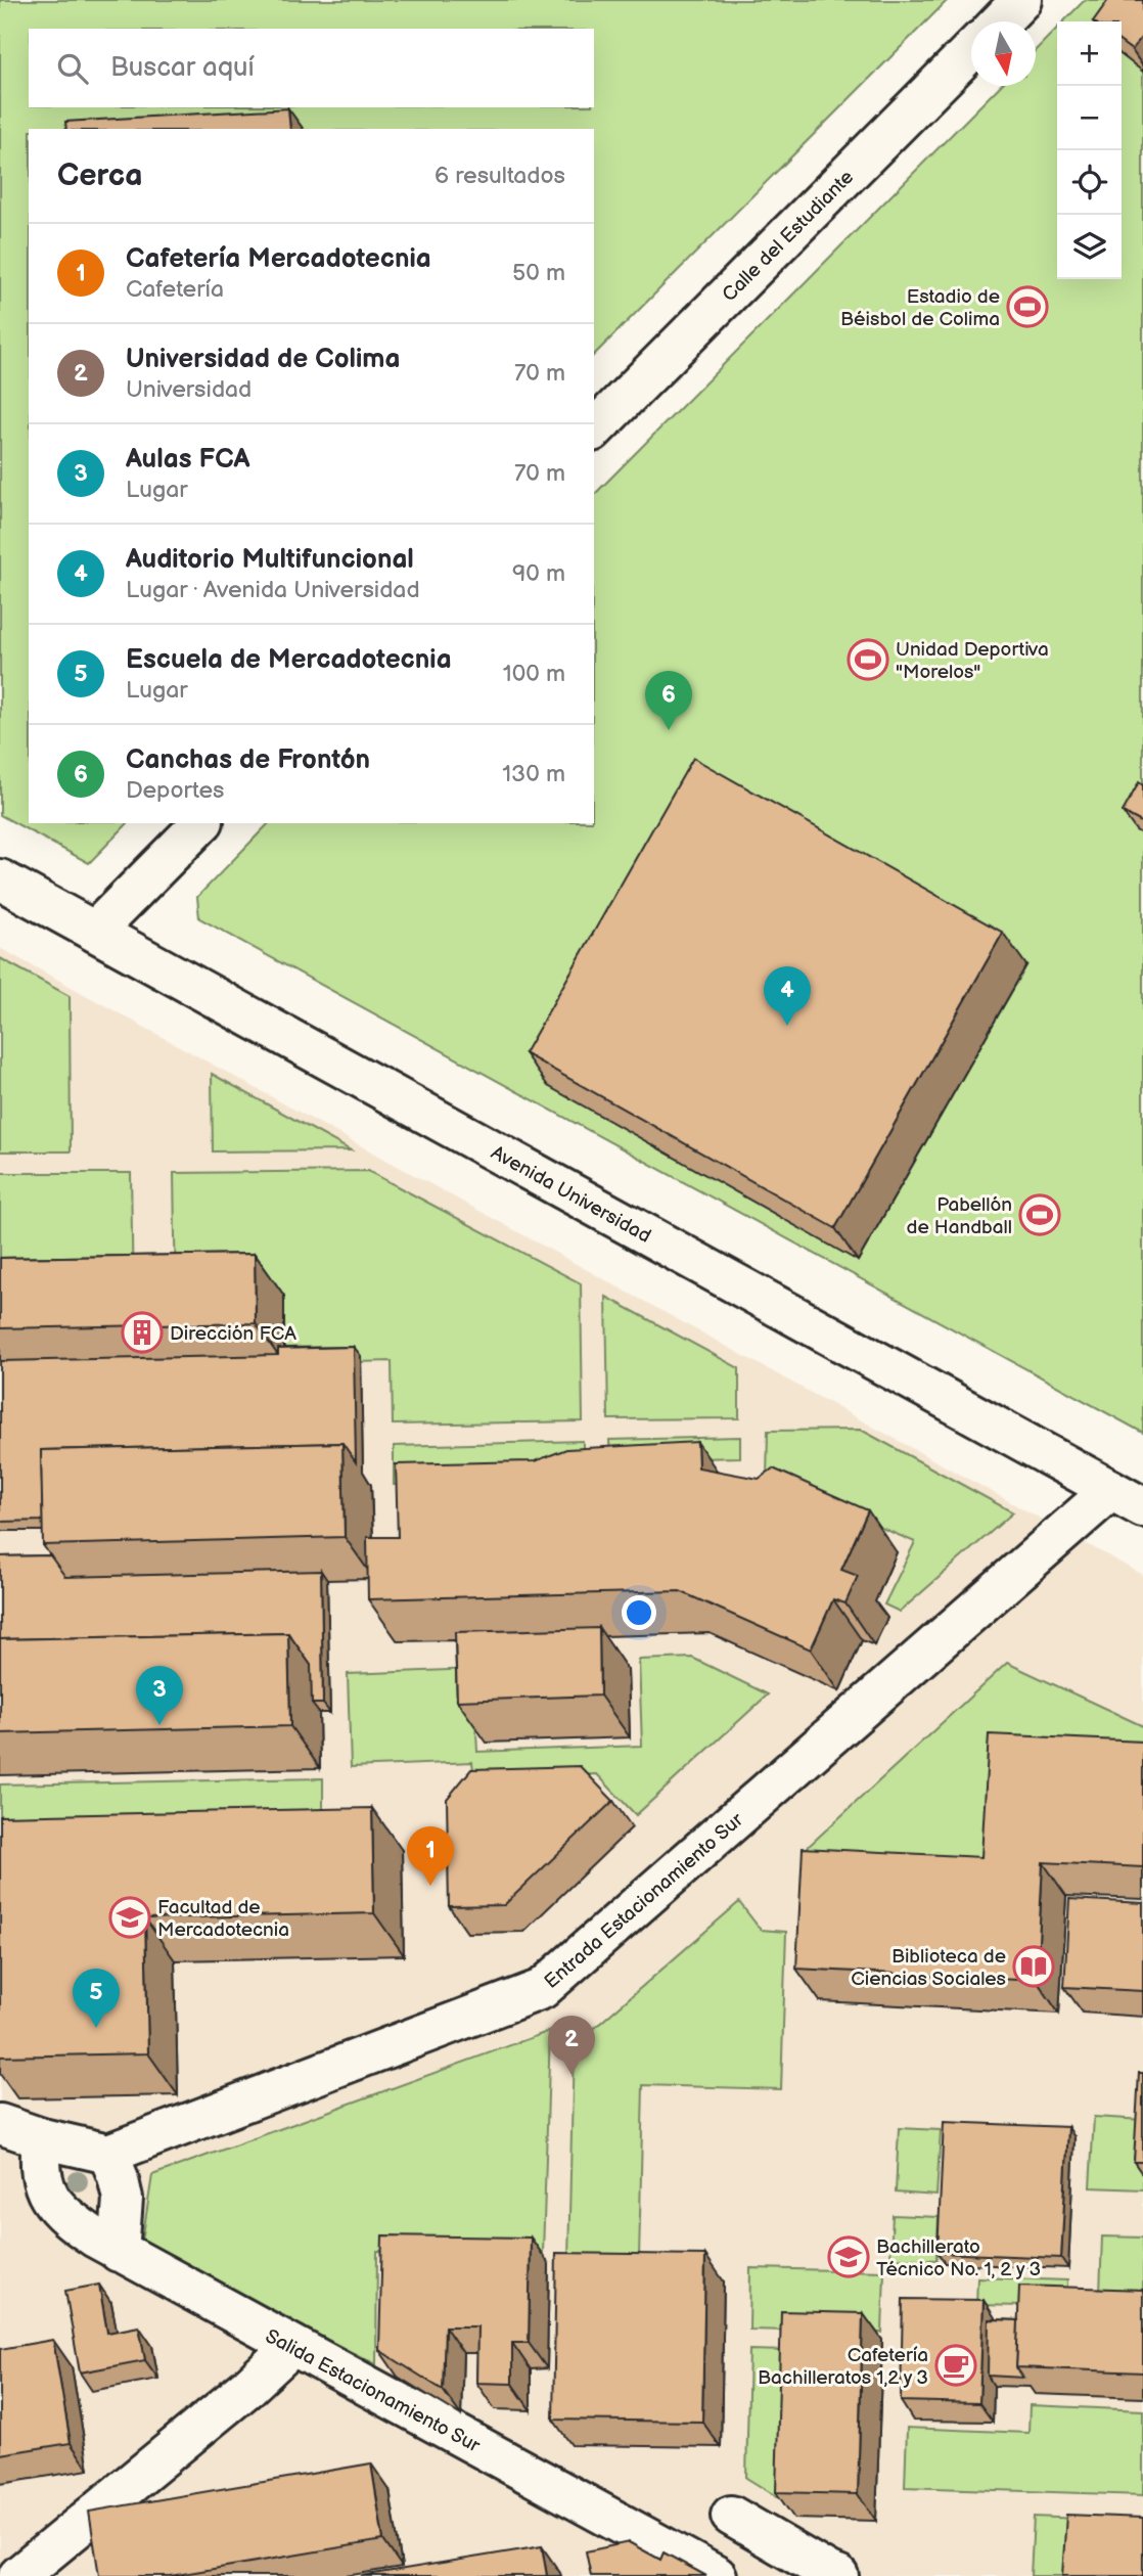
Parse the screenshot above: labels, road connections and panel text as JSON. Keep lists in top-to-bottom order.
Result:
{
  "streets": {
    "street": [
      "Calle del Estudiante",
      "Avenida Universidad",
      "Entrada Estacionamiento Sur",
      "Salida Estacionamiento Sur"
    ]
  },
  "crossings": [
    ["Avenida Universidad", "Entrada Estacionamiento Sur"]
  ],
  "places": {
    "sports": ["Estadio de Béisbol de Colima", "Unidad Deportiva \"Morelos\"", "Pabellón de Handball"],
    "building": ["Dirección FCA"],
    "school or university": ["Facultad de Mercadotecnia", "Bachillerato Técnico No. 1, 2 y 3"],
    "library": ["Biblioteca de Ciencias Sociales"],
    "cafe": ["Cafetería Bachilleratos 1,2 y 3"]
  },
  "north": "bottom",
  "page": {
    "map_buttons": ["+", "−"],
    "search": "Buscar aquí",
    "heading": ["Cerca", "6 resultados"],
    "list": [
      {
        "mark": "1",
        "name": "Cafetería Mercadotecnia",
        "note": "Cafetería",
        "value": "50 m"
      },
      {
        "mark": "2",
        "name": "Universidad de Colima",
        "note": "Universidad",
        "value": "70 m"
      },
      {
        "mark": "3",
        "name": "Aulas FCA",
        "note": "Lugar",
        "value": "70 m"
      },
      {
        "mark": "4",
        "name": "Auditorio Multifuncional",
        "note": "Lugar · Avenida Universidad",
        "value": "90 m"
      },
      {
        "mark": "5",
        "name": "Escuela de Mercadotecnia",
        "note": "Lugar",
        "value": "100 m"
      },
      {
        "mark": "6",
        "name": "Canchas de Frontón",
        "note": "Deportes",
        "value": "130 m"
      }
    ],
    "pins": [
      "6",
      "4",
      "3",
      "1",
      "5",
      "2"
    ]
  }
}
